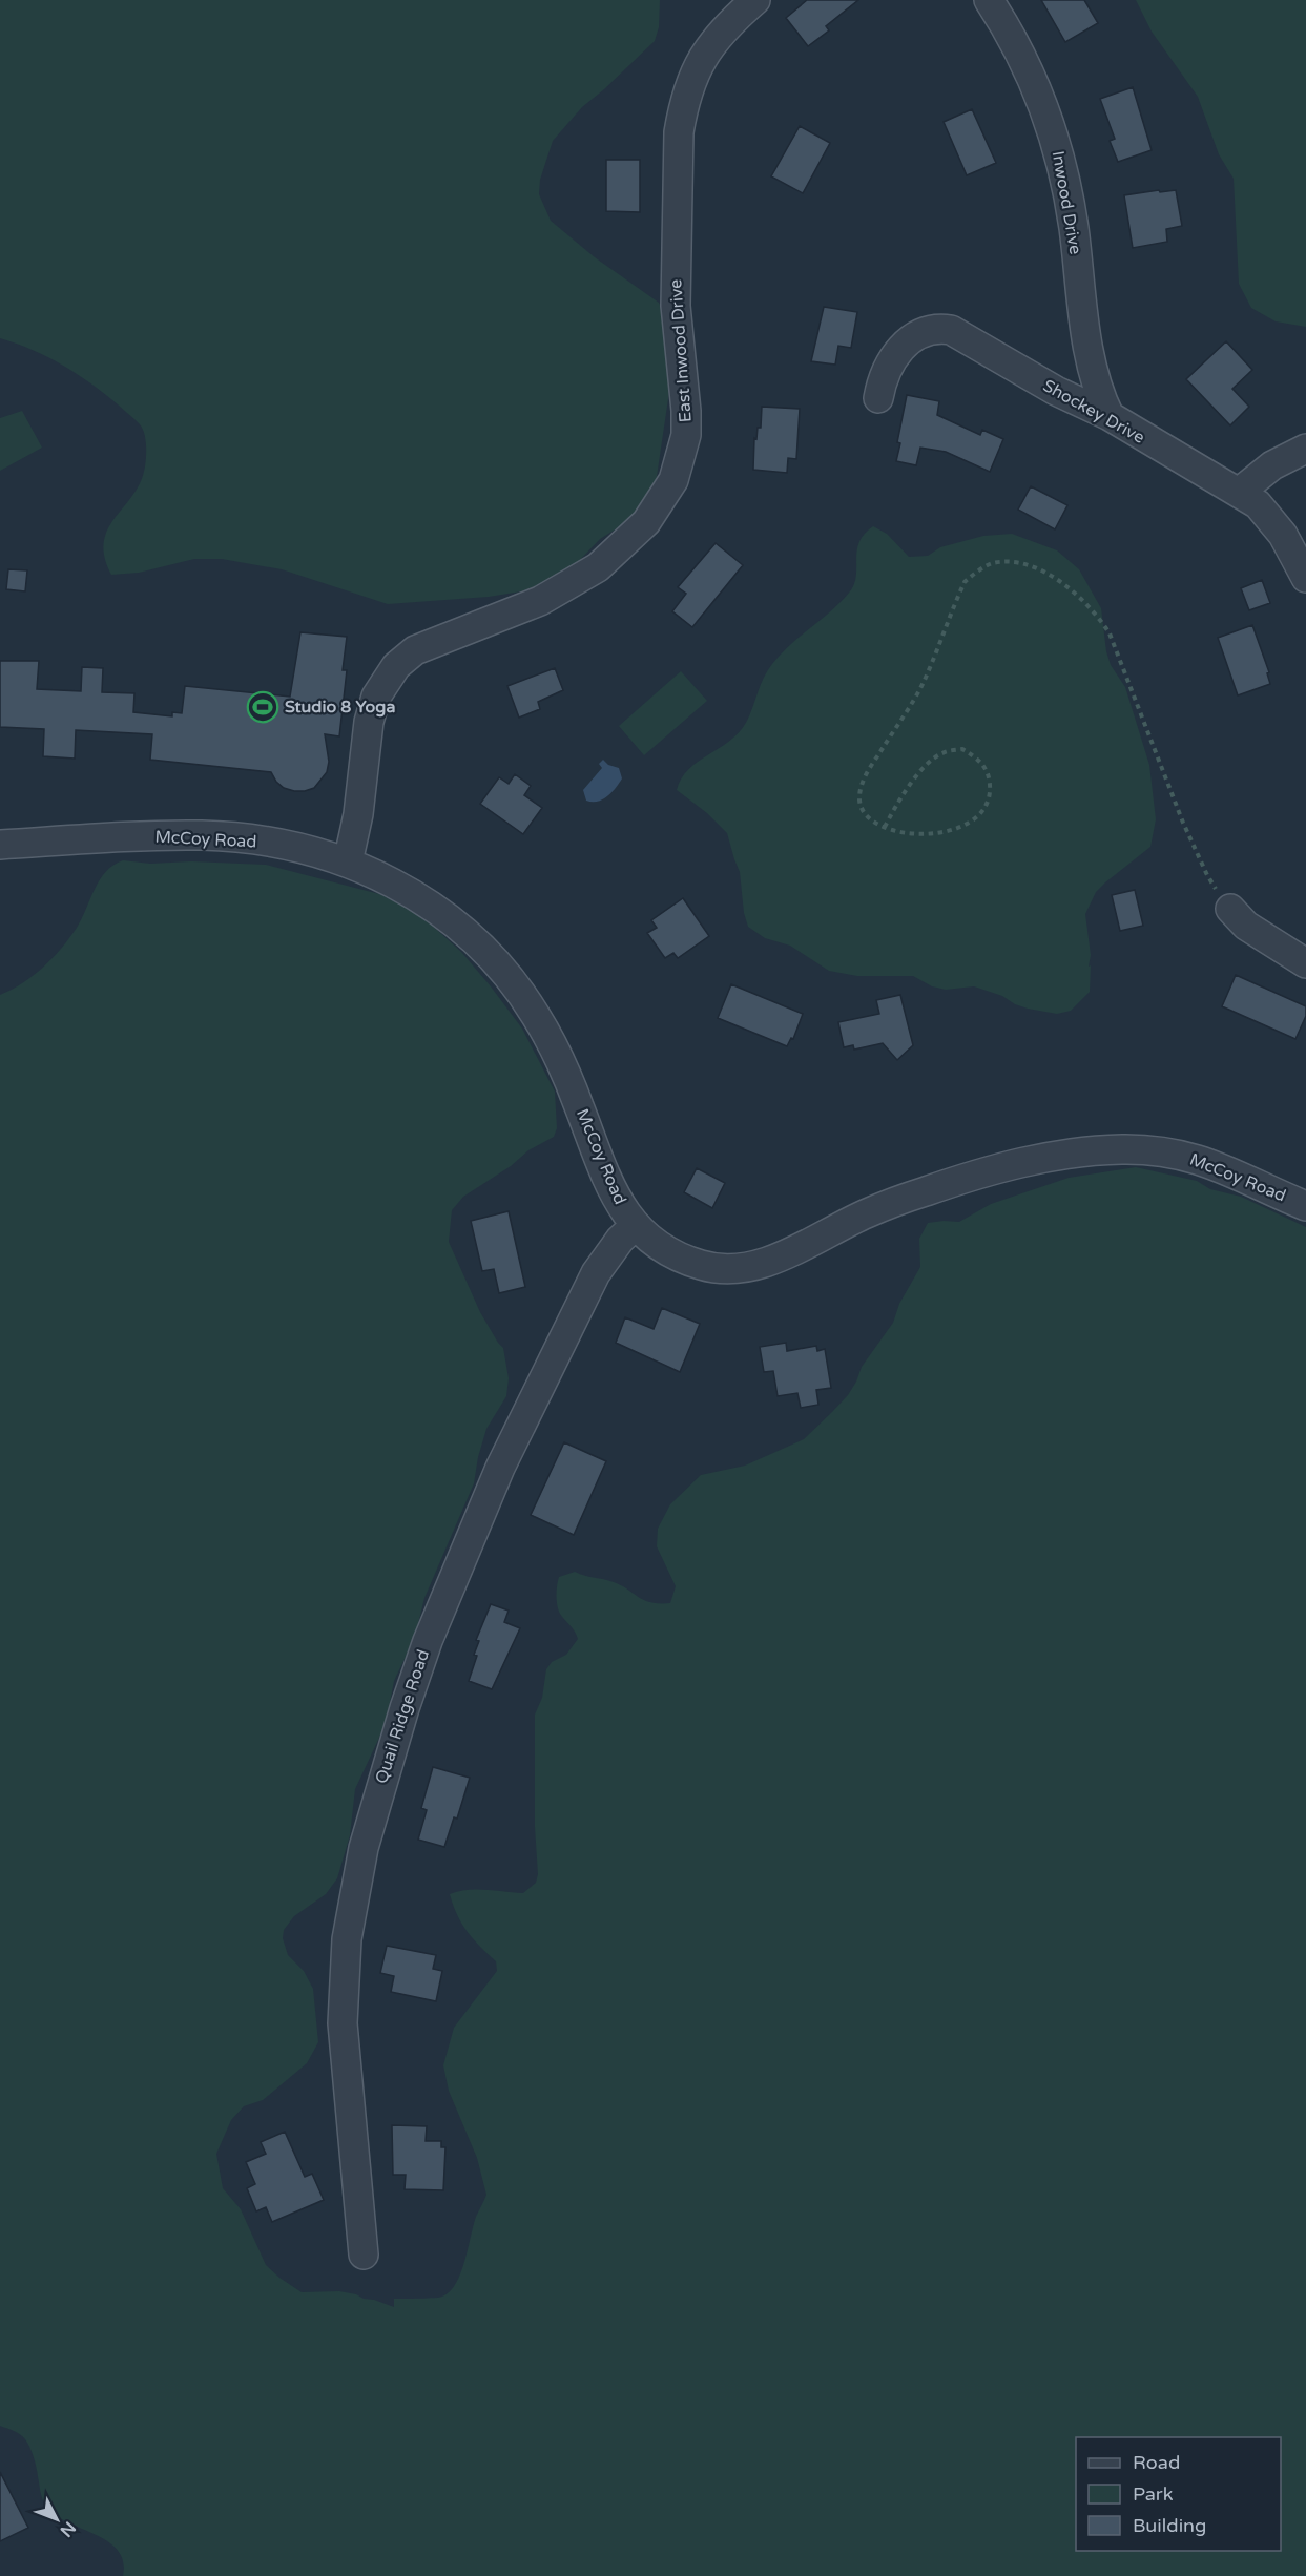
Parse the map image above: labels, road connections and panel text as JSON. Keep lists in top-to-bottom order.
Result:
{
  "streets": {
    "street": [
      "Inwood Drive",
      "East Inwood Drive",
      "Shockey Drive",
      "McCoy Road",
      "Quail Ridge Road"
    ]
  },
  "crossings": [
    ["Inwood Drive", "Shockey Drive"],
    ["East Inwood Drive", "McCoy Road"],
    ["McCoy Road", "Quail Ridge Road"]
  ],
  "places": {
    "sports": ["Studio 8 Yoga"]
  },
  "legend": ["Road", "Park", "Building"],
  "north": "bottom right"
}
